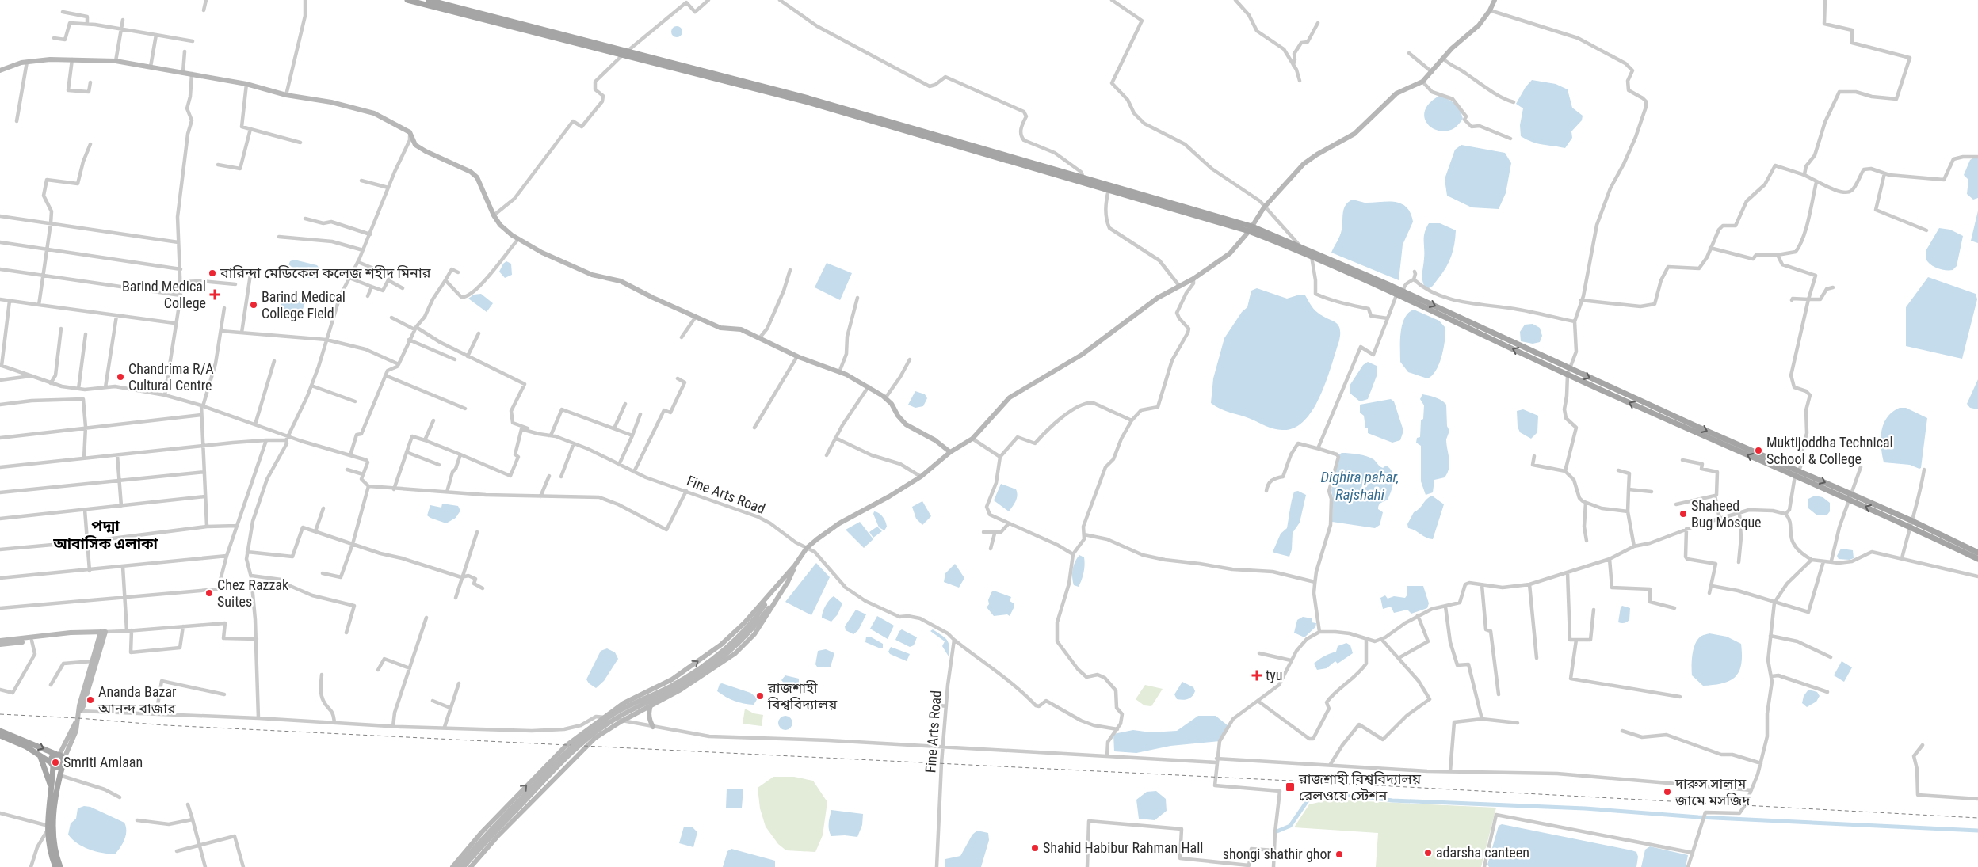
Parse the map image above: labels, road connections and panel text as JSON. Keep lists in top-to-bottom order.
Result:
{
  "streets": {
    "street": ["Fine Arts Road"]
  },
  "districts": ["পদ্মা আবাসিক এলাকা"],
  "water": ["Dighira pahar, Rajshahi"],
  "places": {
    "other": [
      "বারিন্দা মেডিকেল কলেজ শহীদ মিনার",
      "Barind Medical College Field",
      "Chandrima R/A Cultural Centre",
      "Muktijoddha Technical School & College",
      "Shaheed Bug Mosque",
      "Chez Razzak Suites",
      "রাজশাহী বিশ্ববিদ্যালয়",
      "Ananda Bazar আনন্দ বাজার",
      "Smriti Amlaan",
      "দারুস সালাম জামে মসজিদ",
      "Shahid Habibur Rahman Hall",
      "adarsha canteen",
      "shongi shathir ghor"
    ],
    "health": ["Barind Medical College", "tyu"],
    "transit": ["রাজশাহী বিশ্ববিদ্যালয় রেলওয়ে স্টেশন"]
  }
}
